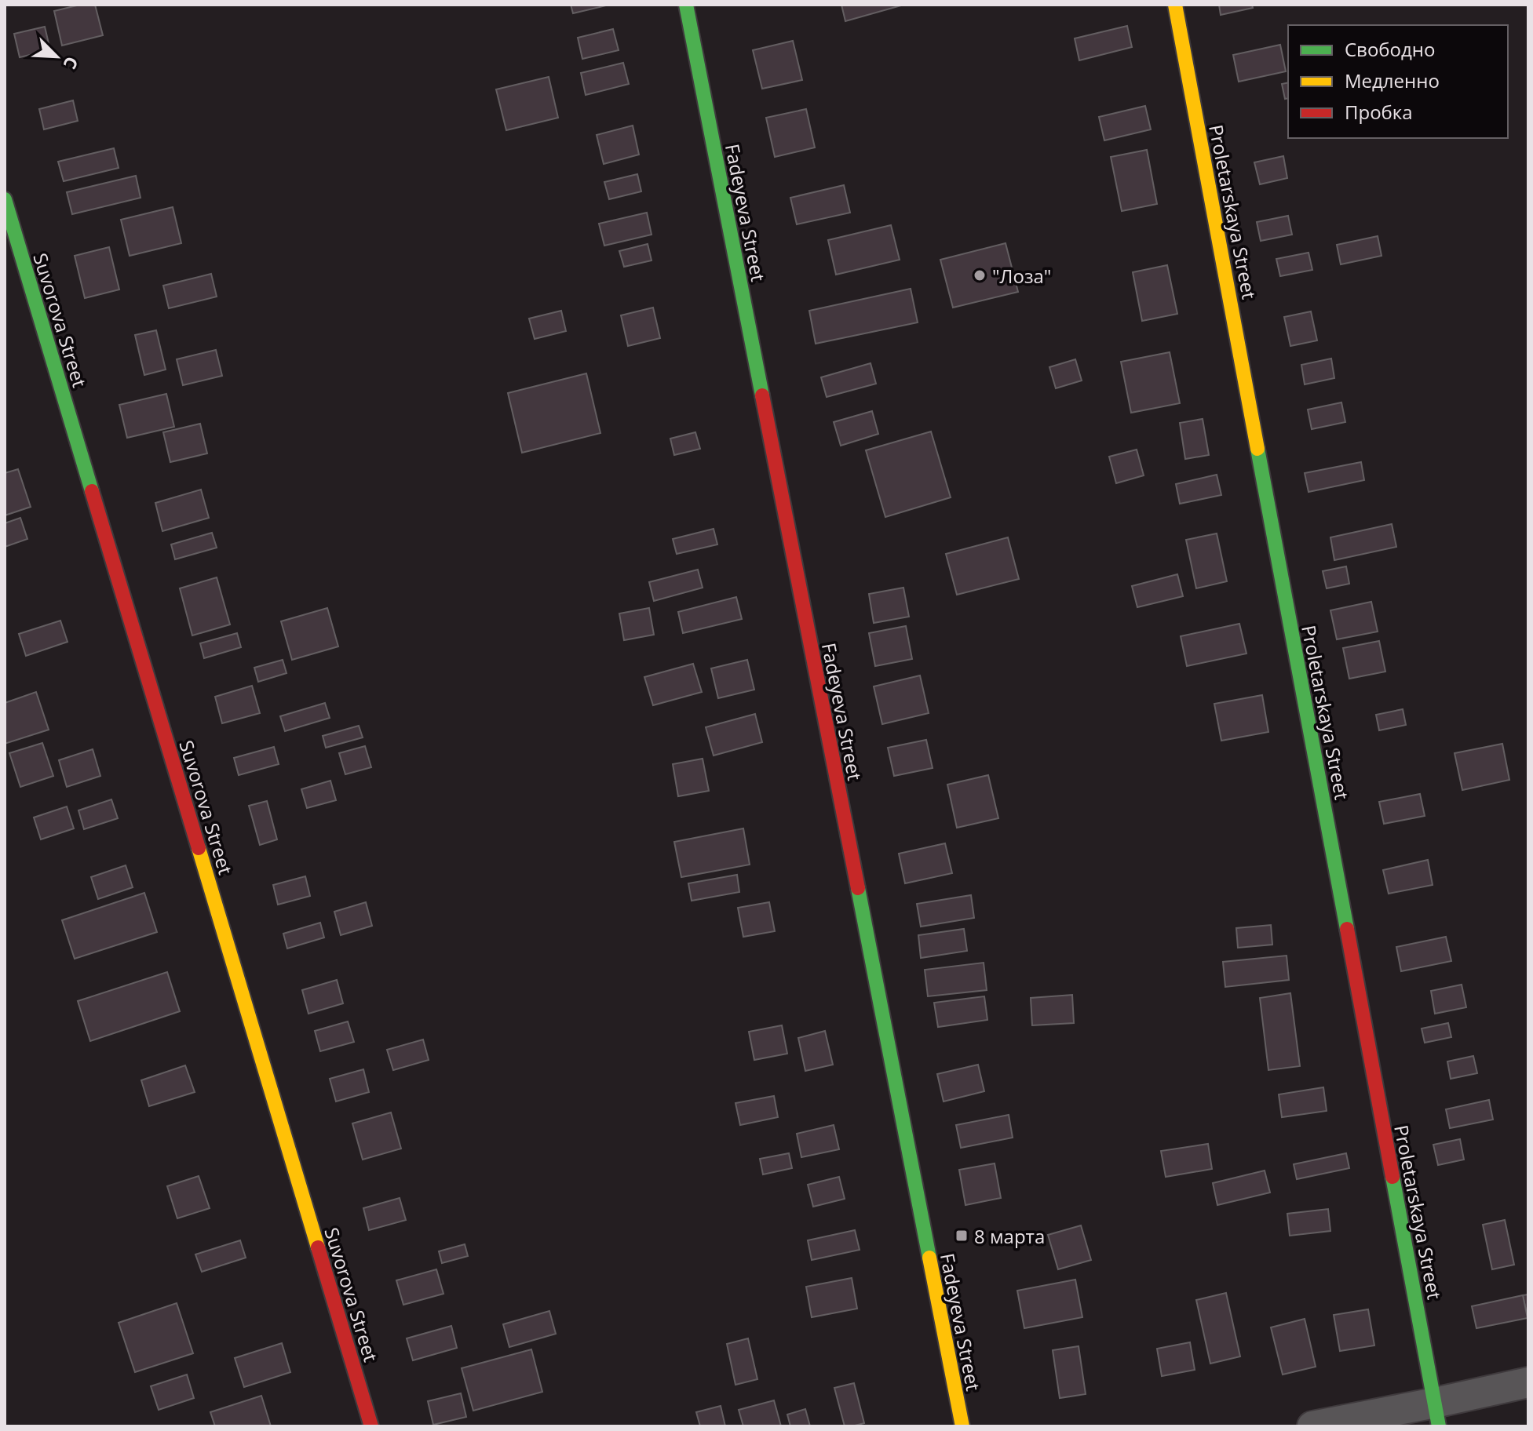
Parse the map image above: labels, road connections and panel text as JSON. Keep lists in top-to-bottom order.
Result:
{
  "streets": {
    "street": ["Proletarskaya Street", "Fadeyeva Street", "Suvorova Street"]
  },
  "places": {
    "other": ["\"Лоза\""],
    "transit": ["8 марта"]
  },
  "legend": ["Свободно", "Медленно", "Пробка"],
  "north": "bottom right"
}
